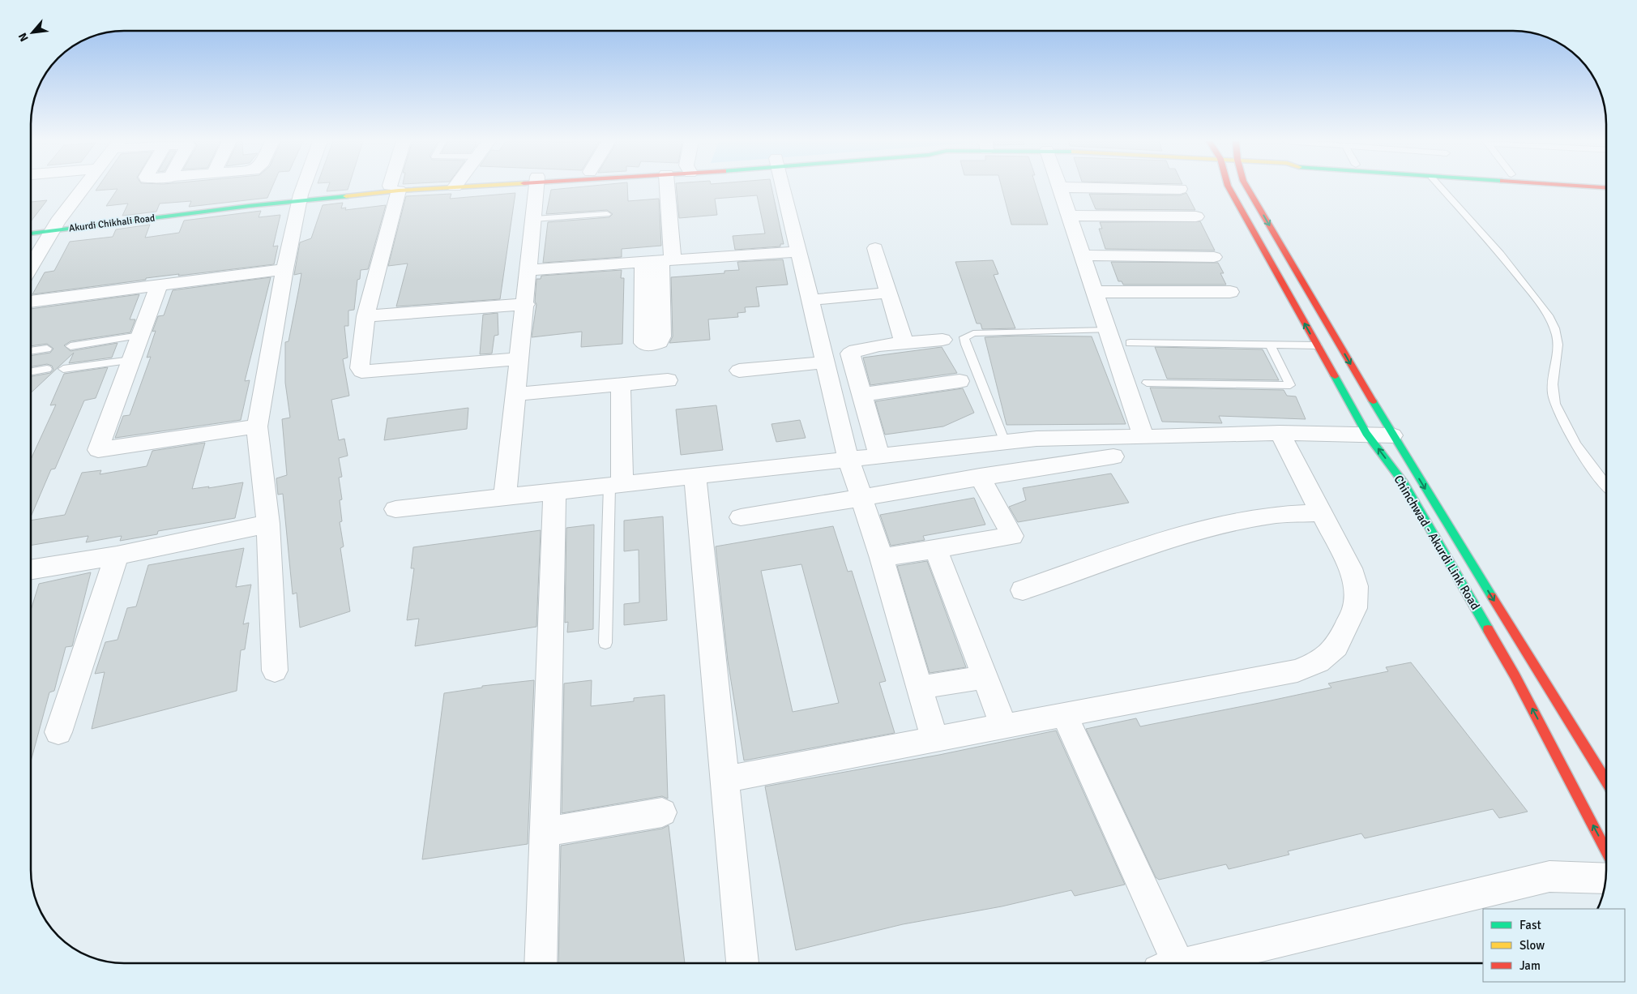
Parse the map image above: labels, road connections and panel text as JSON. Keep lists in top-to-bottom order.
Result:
{
  "streets": {
    "main road": ["Akurdi Chikhali Road", "Chinchwad - Akurdi Link Road"]
  },
  "legend": ["Fast", "Slow", "Jam"],
  "north": "bottom left"
}
